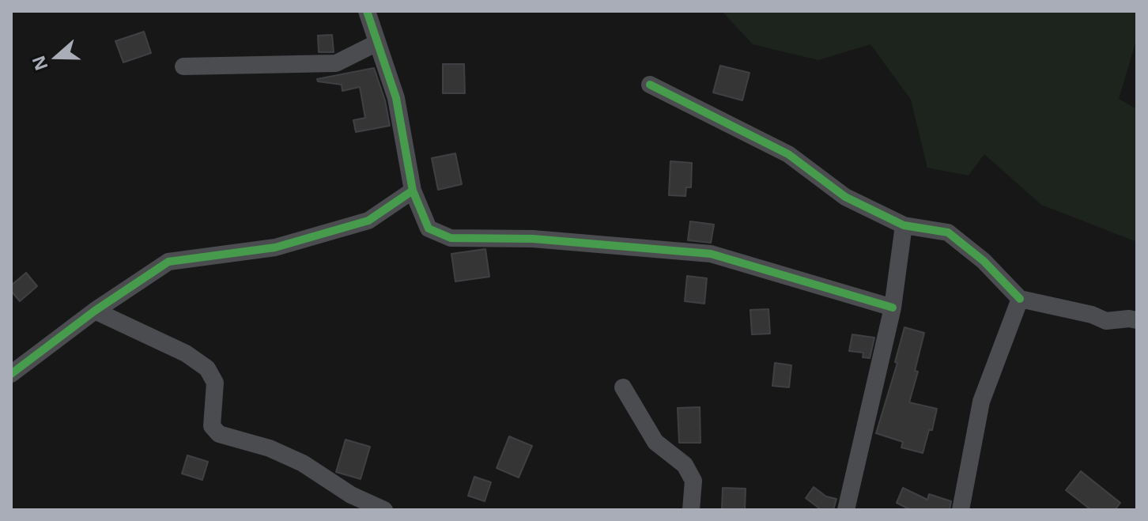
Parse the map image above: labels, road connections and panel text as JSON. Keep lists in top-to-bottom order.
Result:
{
  "north": "left"
}
